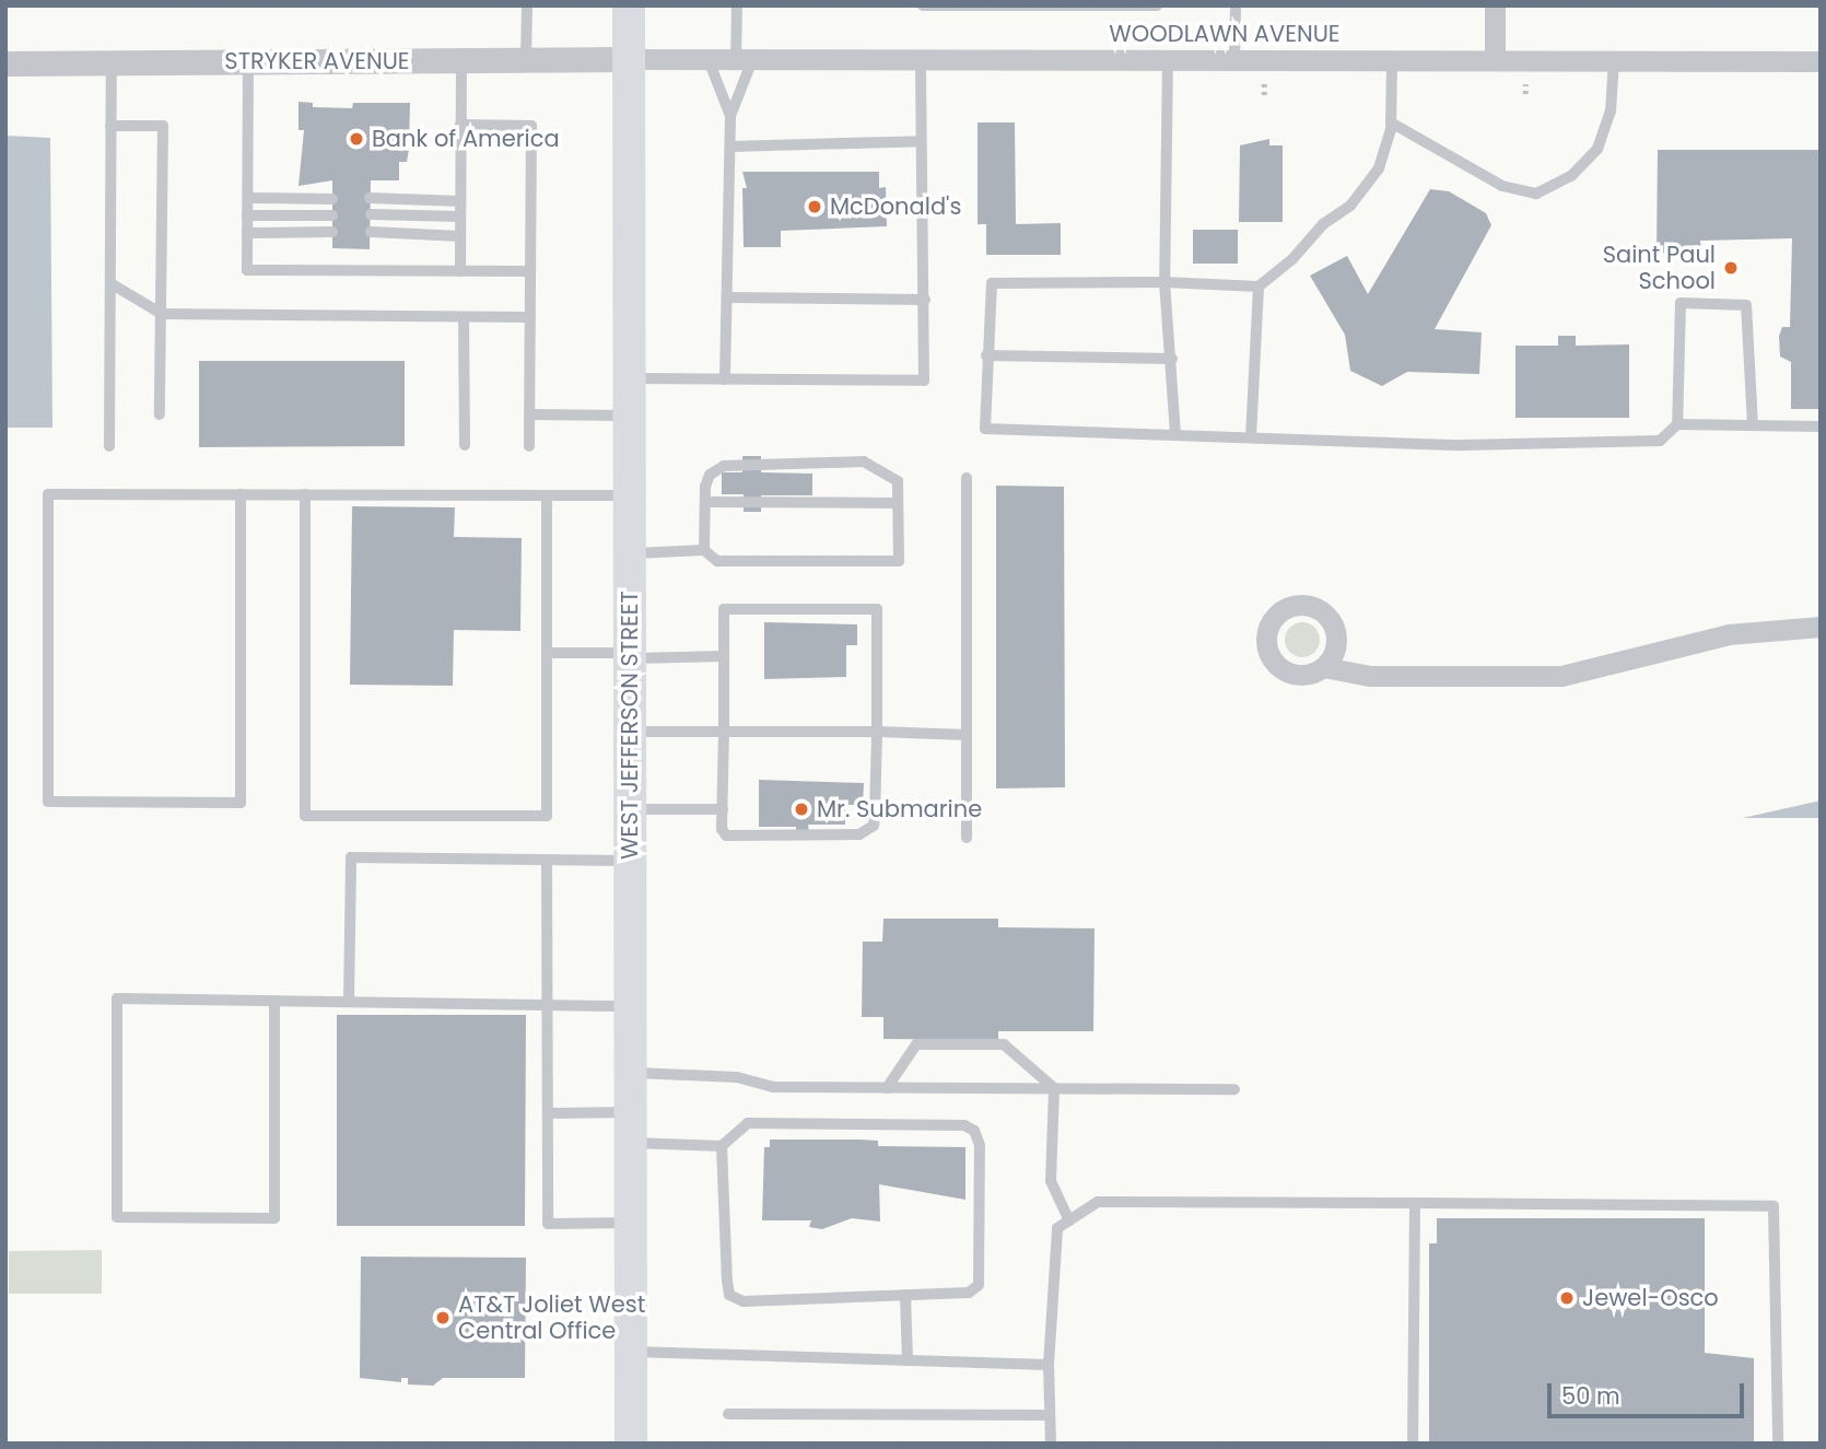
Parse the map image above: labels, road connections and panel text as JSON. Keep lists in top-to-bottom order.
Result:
{
  "streets": {
    "main road": ["WEST JEFFERSON STREET"],
    "street": ["WOODLAWN AVENUE", "STRYKER AVENUE"]
  },
  "crossings": [
    ["WOODLAWN AVENUE", "STRYKER AVENUE"],
    ["WOODLAWN AVENUE", "WEST JEFFERSON STREET"],
    ["STRYKER AVENUE", "WEST JEFFERSON STREET"]
  ],
  "places": [
    "Bank of America",
    "McDonald's",
    "Saint Paul School",
    "Mr. Submarine",
    "Jewel-Osco",
    "AT&T Joliet West Central Office"
  ],
  "scale_bar": "50 m"
}
